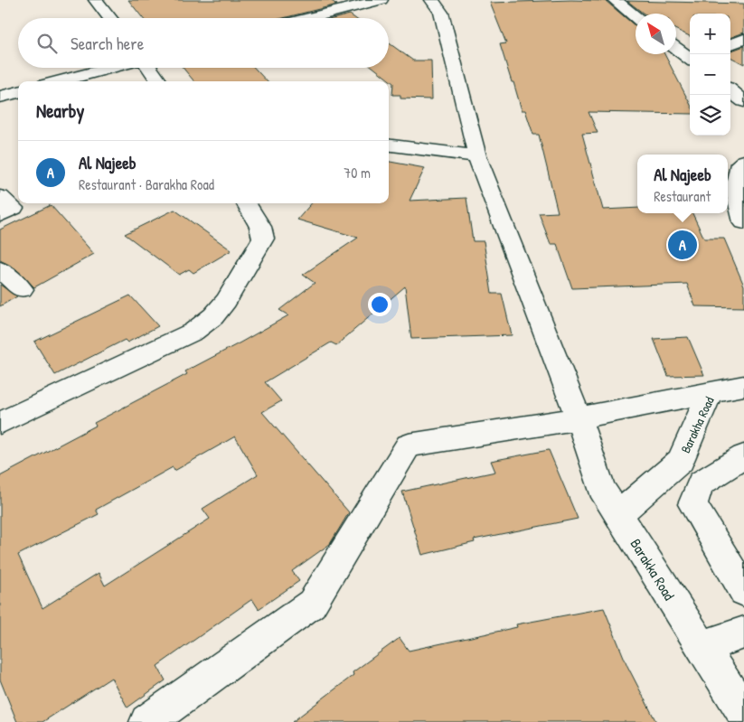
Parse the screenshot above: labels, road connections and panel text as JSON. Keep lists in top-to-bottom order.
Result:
{
  "streets": {
    "street": ["Barakha Road", "Barakka Road"]
  },
  "crossings": [
    ["Barakha Road", "Barakka Road"]
  ],
  "north": "top left",
  "page": {
    "map_buttons": ["+", "−"],
    "search": "Search here",
    "heading": "Nearby",
    "list": [
      {
        "mark": "A",
        "name": "Al Najeeb",
        "note": "Restaurant · Barakha Road",
        "value": "70 m"
      }
    ],
    "popup": ["Al Najeeb", "Restaurant"],
    "pins": "A"
  }
}
